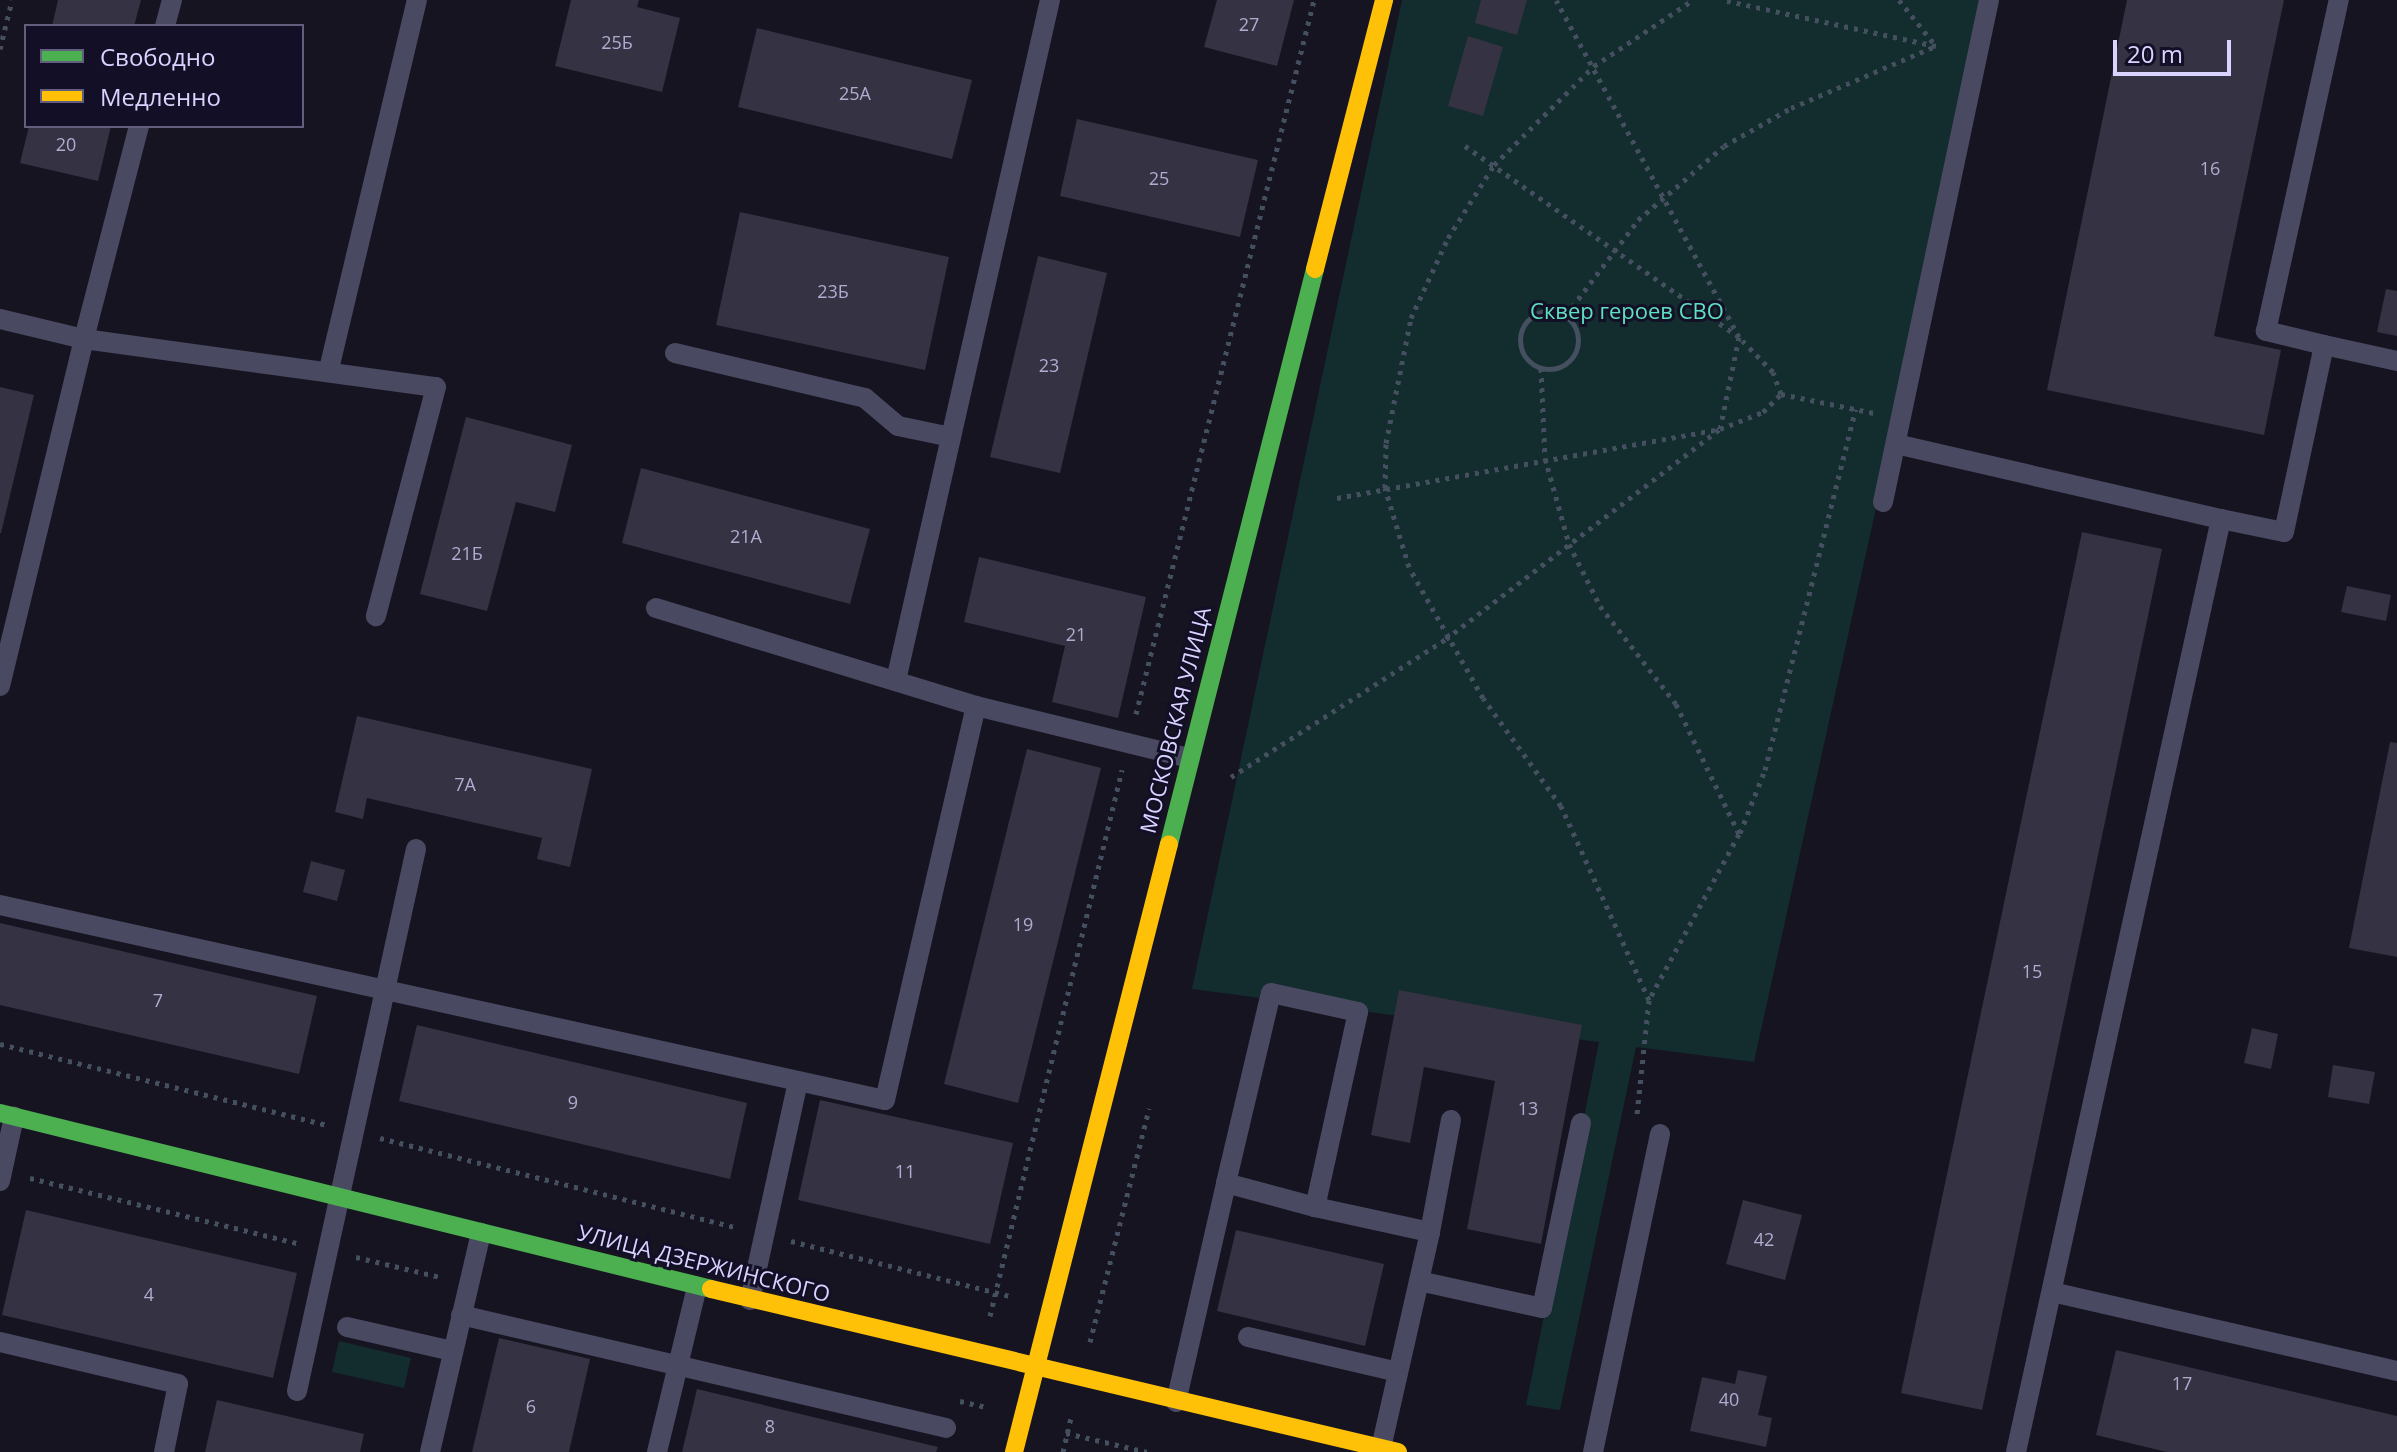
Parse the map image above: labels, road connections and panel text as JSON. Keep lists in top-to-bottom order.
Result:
{
  "streets": {
    "street": ["МОСКОВСКАЯ УЛИЦА", "УЛИЦА ДЗЕРЖИНСКОГО"]
  },
  "crossings": [
    ["МОСКОВСКАЯ УЛИЦА", "УЛИЦА ДЗЕРЖИНСКОГО"]
  ],
  "parks": ["Сквер героев СВО"],
  "house_numbers": [
    "27",
    "25Б",
    "25А",
    "20",
    "16",
    "25",
    "23Б",
    "23",
    "21А",
    "21Б",
    "21",
    "7А",
    "19",
    "15",
    "7",
    "9",
    "13",
    "11",
    "42",
    "4",
    "17",
    "40",
    "6",
    "8"
  ],
  "legend": ["Свободно", "Медленно"],
  "scale_bar": "20 m"
}
